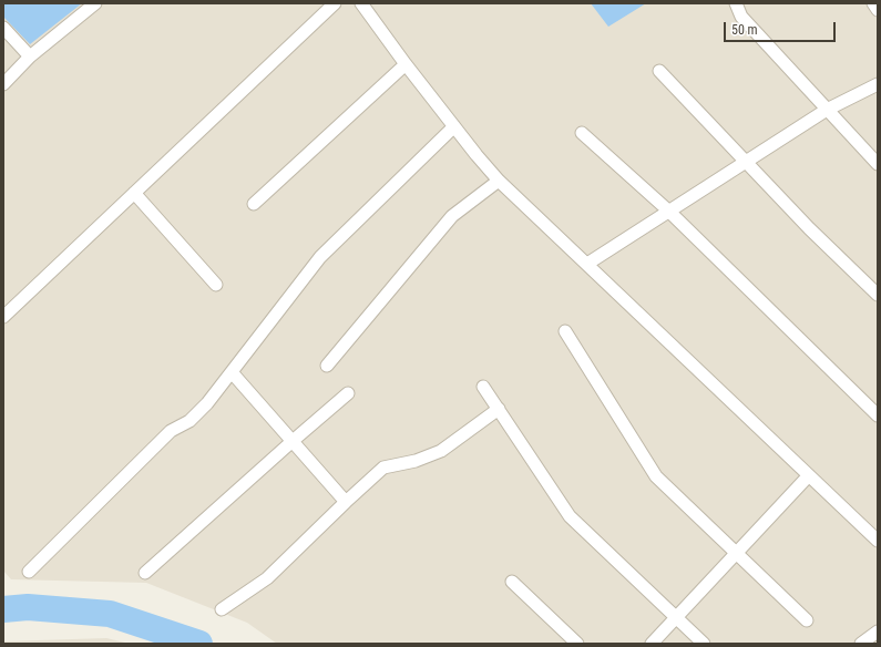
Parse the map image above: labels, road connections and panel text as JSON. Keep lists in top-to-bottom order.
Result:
{
  "scale_bar": "50 m"
}
